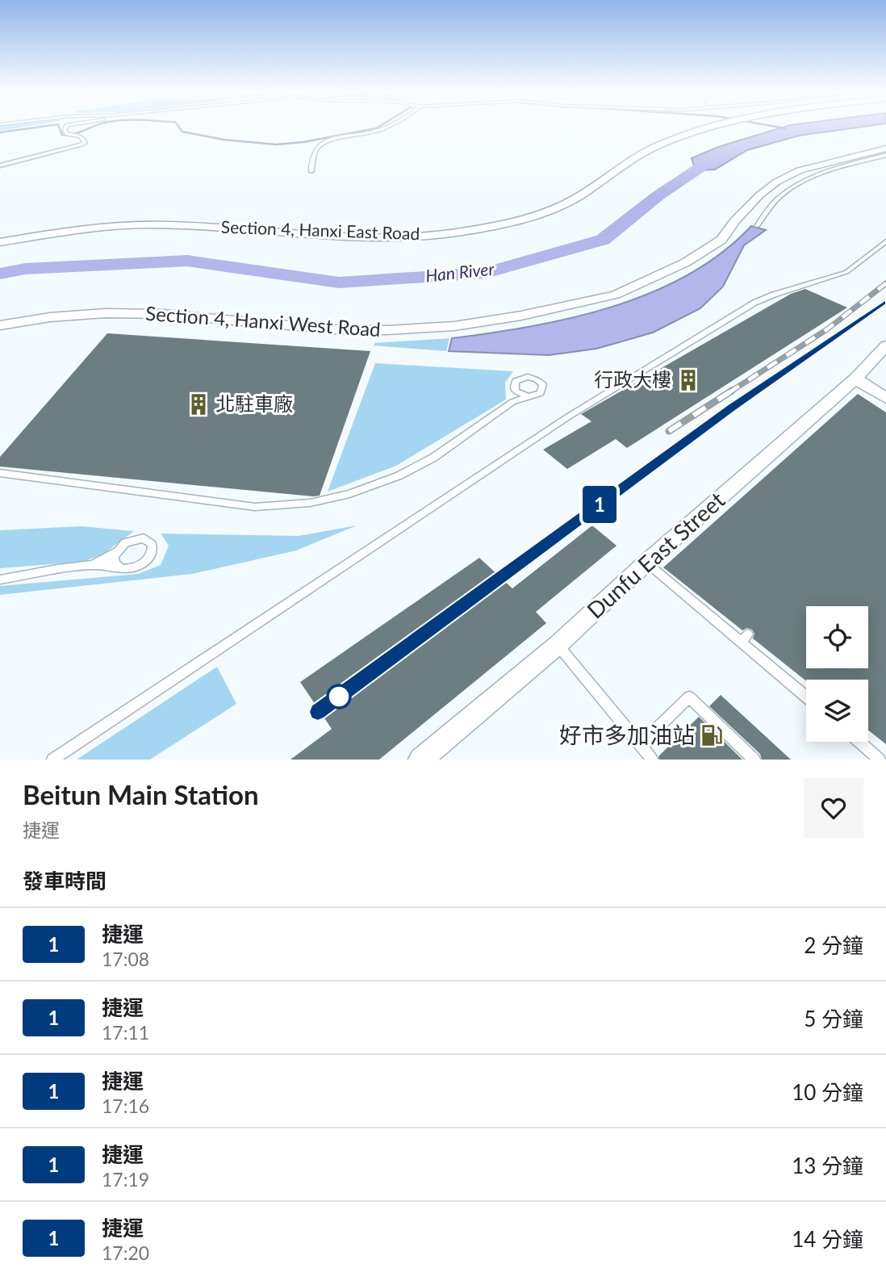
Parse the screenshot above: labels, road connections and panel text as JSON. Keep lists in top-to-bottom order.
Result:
{
  "streets": {
    "street": ["Section 4, Hanxi East Road", "Section 4, Hanxi West Road", "Dunfu East Street"]
  },
  "water": ["Han River"],
  "places": {
    "building": ["行政大樓", "北駐車廠"],
    "fuel station": ["好市多加油站"]
  },
  "lines": ["metro line 1"],
  "page": {
    "on_map": "1",
    "heading": [
      ["Beitun Main Station", "捷運"],
      "發車時間"
    ],
    "list": [
      {
        "mark": "1",
        "name": "捷運",
        "note": "17:08",
        "value": "2 分鐘"
      },
      {
        "mark": "1",
        "name": "捷運",
        "note": "17:11",
        "value": "5 分鐘"
      },
      {
        "mark": "1",
        "name": "捷運",
        "note": "17:16",
        "value": "10 分鐘"
      },
      {
        "mark": "1",
        "name": "捷運",
        "note": "17:19",
        "value": "13 分鐘"
      },
      {
        "mark": "1",
        "name": "捷運",
        "note": "17:20",
        "value": "14 分鐘"
      }
    ]
  }
}
